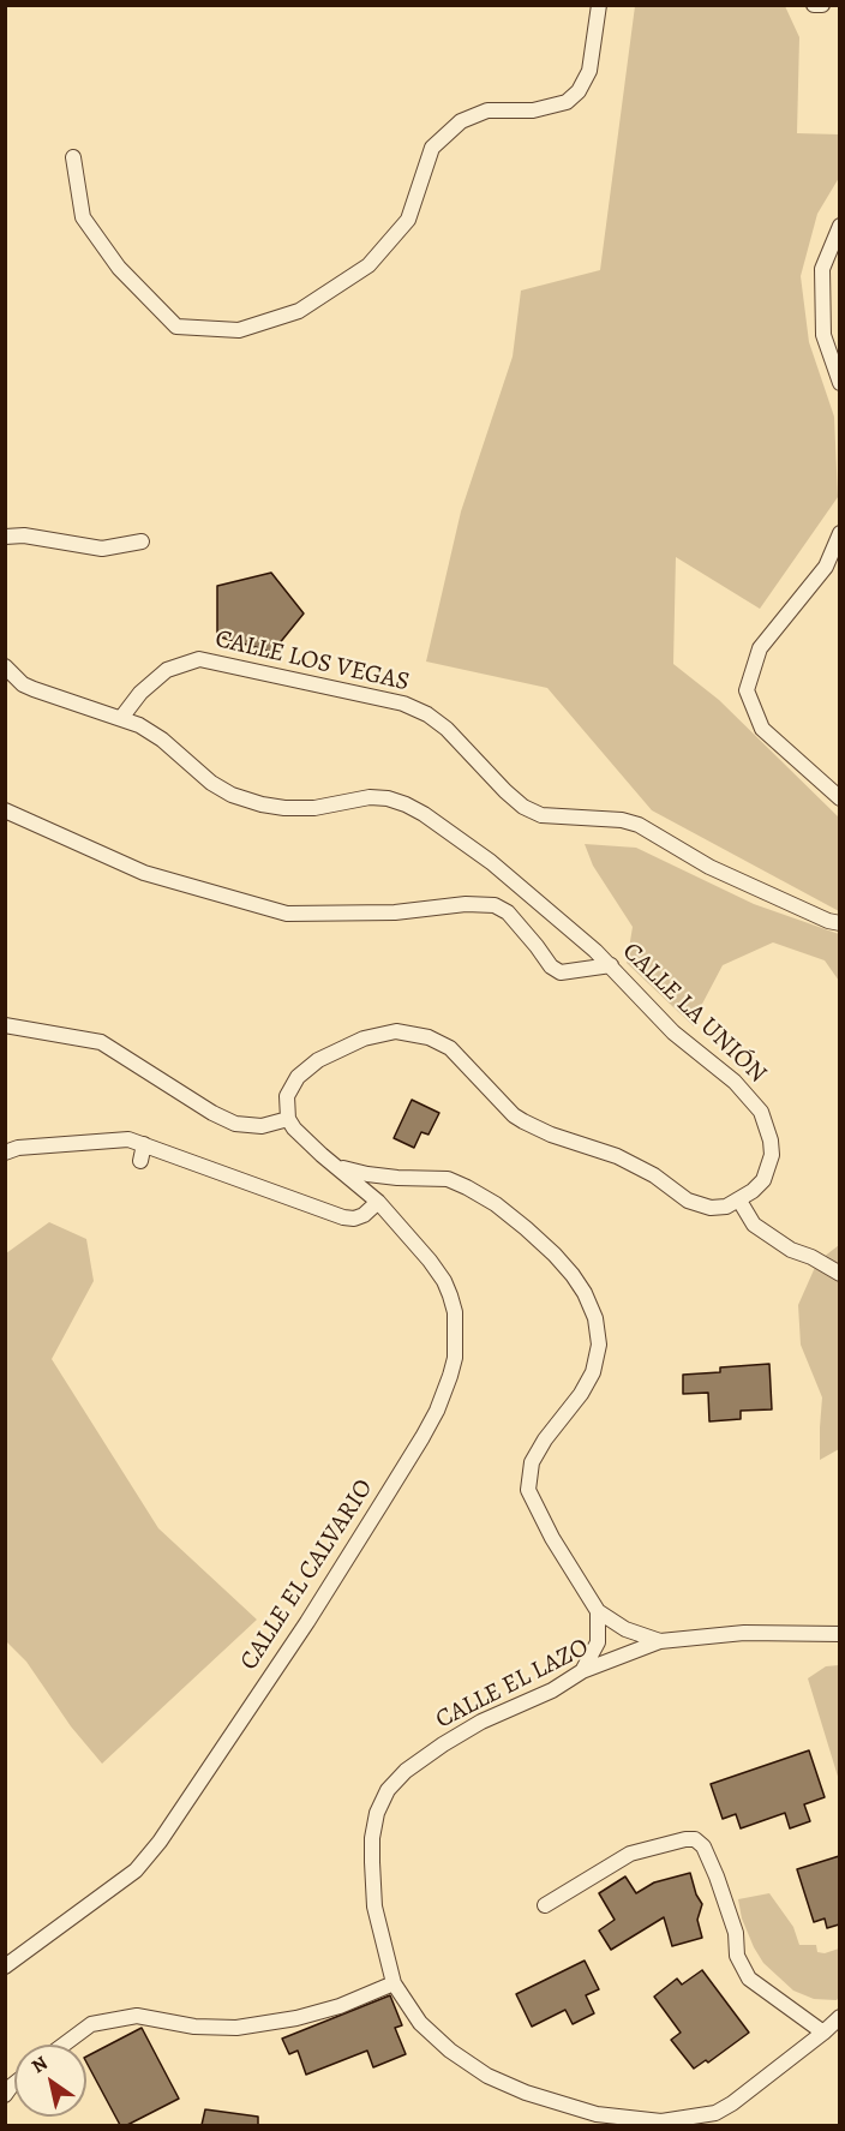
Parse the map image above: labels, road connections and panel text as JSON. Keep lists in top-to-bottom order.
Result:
{
  "streets": {
    "street": [
      "CALLE LOS VEGAS",
      "CALLE LA UNIÓN",
      "CALLE EL CALVARIO",
      "CALLE EL LAZO"
    ]
  },
  "crossings": [
    ["CALLE LOS VEGAS", "CALLE LA UNIÓN"]
  ],
  "north": "top left"
}
